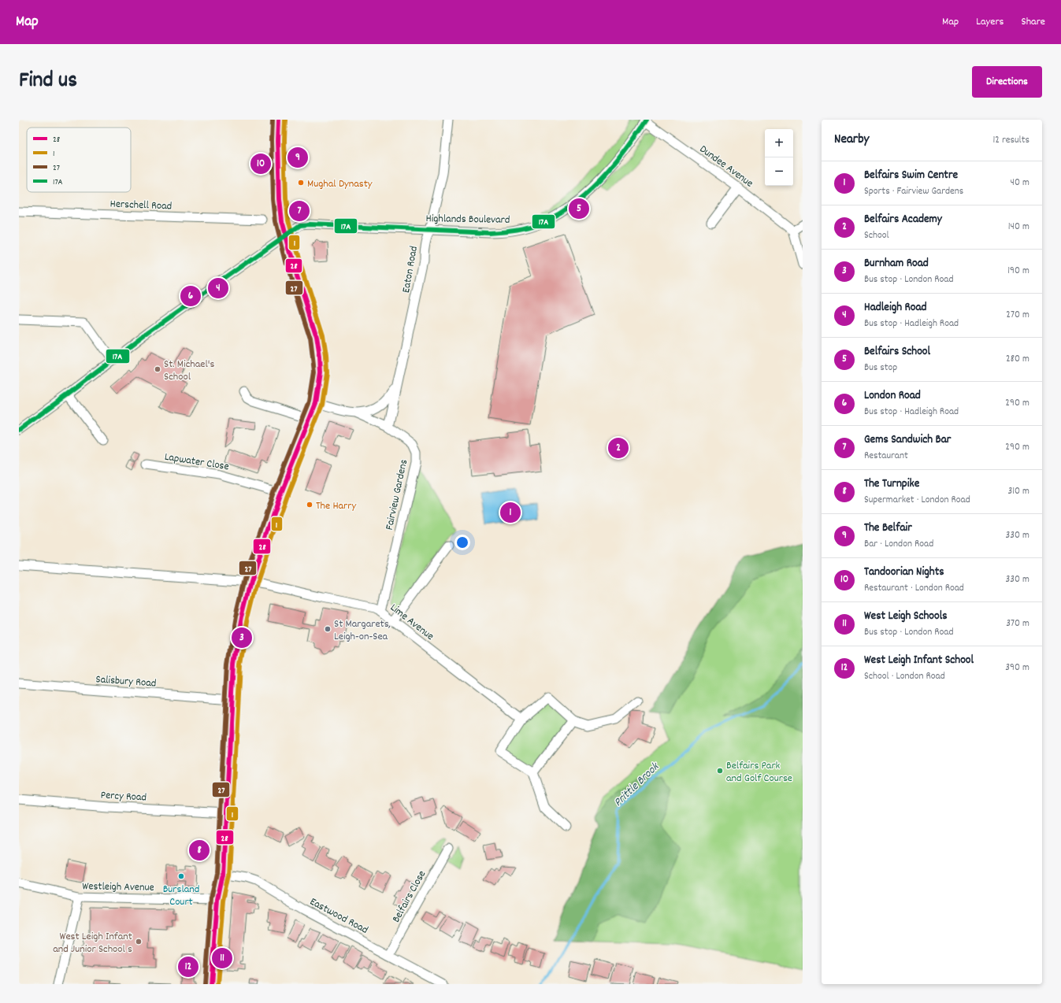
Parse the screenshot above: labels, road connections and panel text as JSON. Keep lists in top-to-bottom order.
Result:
{
  "streets": {
    "street": [
      "Dundee Avenue",
      "Herschell Road",
      "Highlands Boulevard",
      "Eaton Road",
      "Lapwater Close",
      "Fairview Gardens",
      "Lime Avenue",
      "Salisbury Road",
      "Percy Road",
      "Westleigh Avenue",
      "Belfairs Close",
      "Eastwood Road"
    ]
  },
  "crossings": [
    ["Dundee Avenue", "Highlands Boulevard"],
    ["Highlands Boulevard", "Eaton Road"],
    ["Eaton Road", "Fairview Gardens"],
    ["Fairview Gardens", "Lime Avenue"],
    ["Belfairs Close", "Eastwood Road"]
  ],
  "water": ["Prittle Brook"],
  "places": [
    "Mughal Dynasty",
    "St. Michael's School",
    "The Harry",
    "St Margarets, Leigh-on-Sea",
    "Belfairs Park and Golf Course",
    "Bursland Court",
    "West Leigh Infant and Junior School s"
  ],
  "lines": [
    "transit line 28",
    "transit line 1",
    "transit line 27",
    "transit line 17A"
  ],
  "legend": [
    "28",
    "1",
    "27",
    "17A"
  ],
  "page": {
    "header": "Map",
    "nav": ["Map", "Layers", "Share"],
    "title": "Find us",
    "buttons": "Directions",
    "heading": ["Nearby", "12 results"],
    "map_buttons": ["+", "−"],
    "pins": [
      "9",
      "10",
      "5",
      "7",
      "4",
      "6",
      "2",
      "1",
      "3",
      "8",
      "11",
      "12"
    ],
    "list": [
      {
        "mark": "1",
        "name": "Belfairs Swim Centre",
        "note": "Sports · Fairview Gardens",
        "value": "40 m"
      },
      {
        "mark": "2",
        "name": "Belfairs Academy",
        "note": "School",
        "value": "140 m"
      },
      {
        "mark": "3",
        "name": "Burnham Road",
        "note": "Bus stop · London Road",
        "value": "190 m"
      },
      {
        "mark": "4",
        "name": "Hadleigh Road",
        "note": "Bus stop · Hadleigh Road",
        "value": "270 m"
      },
      {
        "mark": "5",
        "name": "Belfairs School",
        "note": "Bus stop",
        "value": "280 m"
      },
      {
        "mark": "6",
        "name": "London Road",
        "note": "Bus stop · Hadleigh Road",
        "value": "290 m"
      },
      {
        "mark": "7",
        "name": "Gems Sandwich Bar",
        "note": "Restaurant",
        "value": "290 m"
      },
      {
        "mark": "8",
        "name": "The Turnpike",
        "note": "Supermarket · London Road",
        "value": "310 m"
      },
      {
        "mark": "9",
        "name": "The Belfair",
        "note": "Bar · London Road",
        "value": "330 m"
      },
      {
        "mark": "10",
        "name": "Tandoorian Nights",
        "note": "Restaurant · London Road",
        "value": "330 m"
      },
      {
        "mark": "11",
        "name": "West Leigh Schools",
        "note": "Bus stop · London Road",
        "value": "370 m"
      },
      {
        "mark": "12",
        "name": "West Leigh Infant School",
        "note": "School · London Road",
        "value": "390 m"
      }
    ]
  }
}
